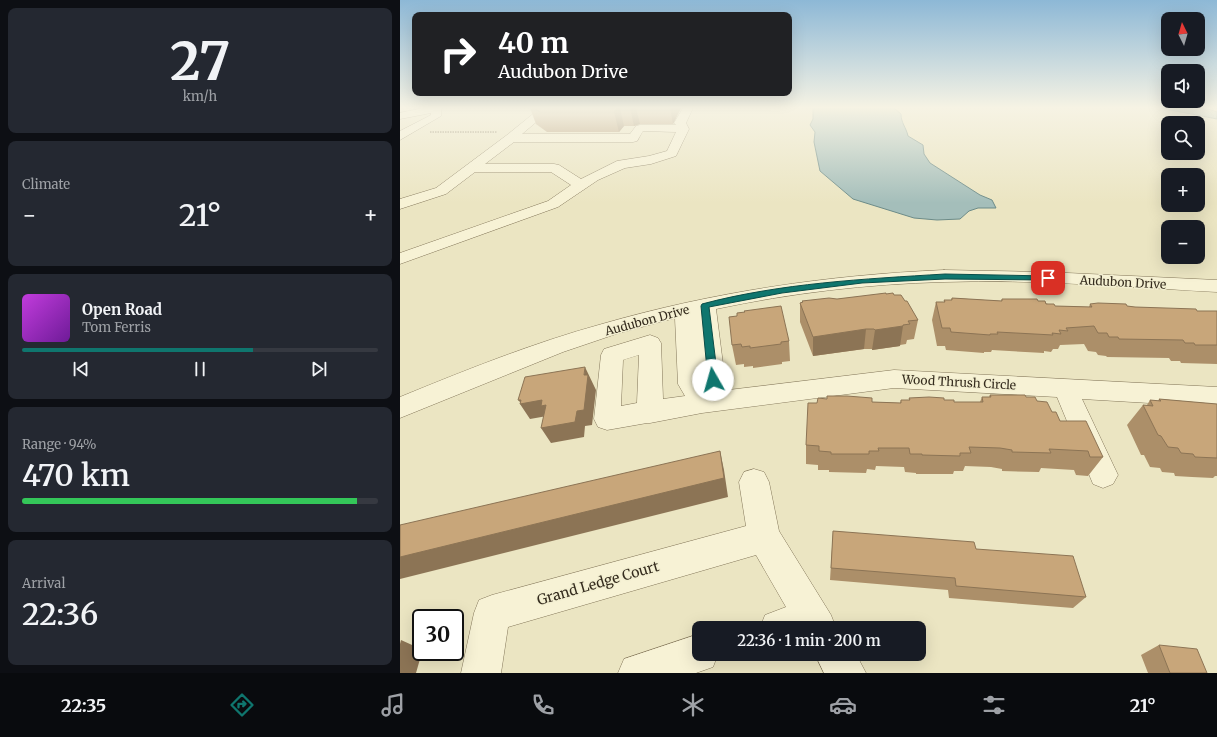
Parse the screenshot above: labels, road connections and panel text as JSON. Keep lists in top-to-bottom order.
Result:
{
  "streets": {
    "street": ["Audubon Drive", "Wood Thrush Circle", "Grand Ledge Court"]
  },
  "north": "top",
  "page": {
    "tile": [
      ["27", "km/h"],
      "Climate",
      ["Range · 94%", "470 km"],
      ["Arrival", "22:36"]
    ],
    "map_buttons": ["+", "−"],
    "turn": ["40 m", "Audubon Drive"],
    "heat": ["−", "21°", "+"],
    "song": ["Open Road", "Tom Ferris"],
    "limit": "30",
    "trip": "22:36 · 1 min · 200 m",
    "tabs": ["22:35", "21°"]
  }
}
